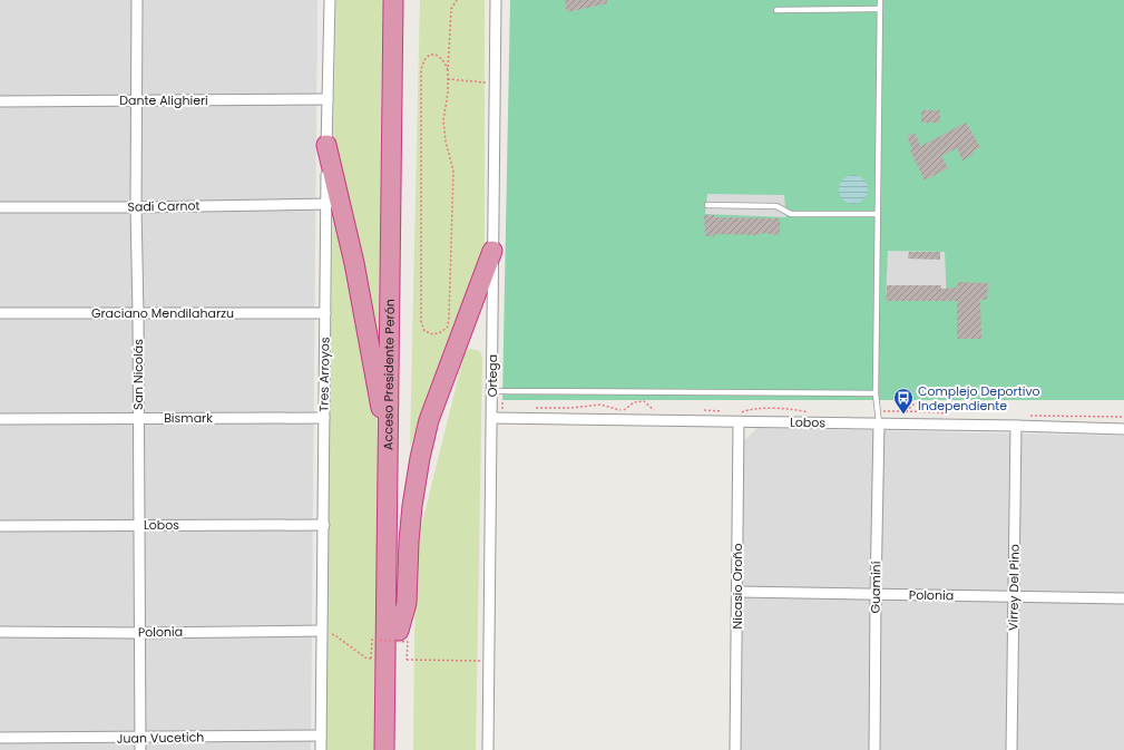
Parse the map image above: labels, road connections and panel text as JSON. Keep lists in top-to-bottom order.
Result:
{
  "streets": {
    "highway": ["Acceso Presidente Perón"],
    "street": [
      "Dante Alighieri",
      "Sadi Carnot",
      "Graciano Mendilaharzu",
      "San Nicolás",
      "Tres Arroyos",
      "Ortega",
      "Bismark",
      "Lobos",
      "Nicasio Oroño",
      "Guaminí",
      "Virrey Del Pino",
      "Polonia",
      "Juan Vucetich"
    ]
  },
  "crossings": [
    ["Dante Alighieri", "San Nicolás"],
    ["Dante Alighieri", "Tres Arroyos"],
    ["Sadi Carnot", "San Nicolás"],
    ["Sadi Carnot", "Tres Arroyos"],
    ["Graciano Mendilaharzu", "San Nicolás"],
    ["Graciano Mendilaharzu", "Tres Arroyos"],
    ["San Nicolás", "Bismark"],
    ["San Nicolás", "Lobos"],
    ["San Nicolás", "Polonia"],
    ["San Nicolás", "Juan Vucetich"],
    ["Tres Arroyos", "Bismark"],
    ["Tres Arroyos", "Lobos"],
    ["Tres Arroyos", "Polonia"],
    ["Tres Arroyos", "Juan Vucetich"],
    ["Ortega", "Lobos"],
    ["Lobos", "Nicasio Oroño"],
    ["Lobos", "Guaminí"],
    ["Lobos", "Virrey Del Pino"],
    ["Nicasio Oroño", "Polonia"],
    ["Guaminí", "Polonia"],
    ["Virrey Del Pino", "Polonia"]
  ],
  "places": {
    "bus stop": ["Complejo Deportivo Independiente"]
  }
}
